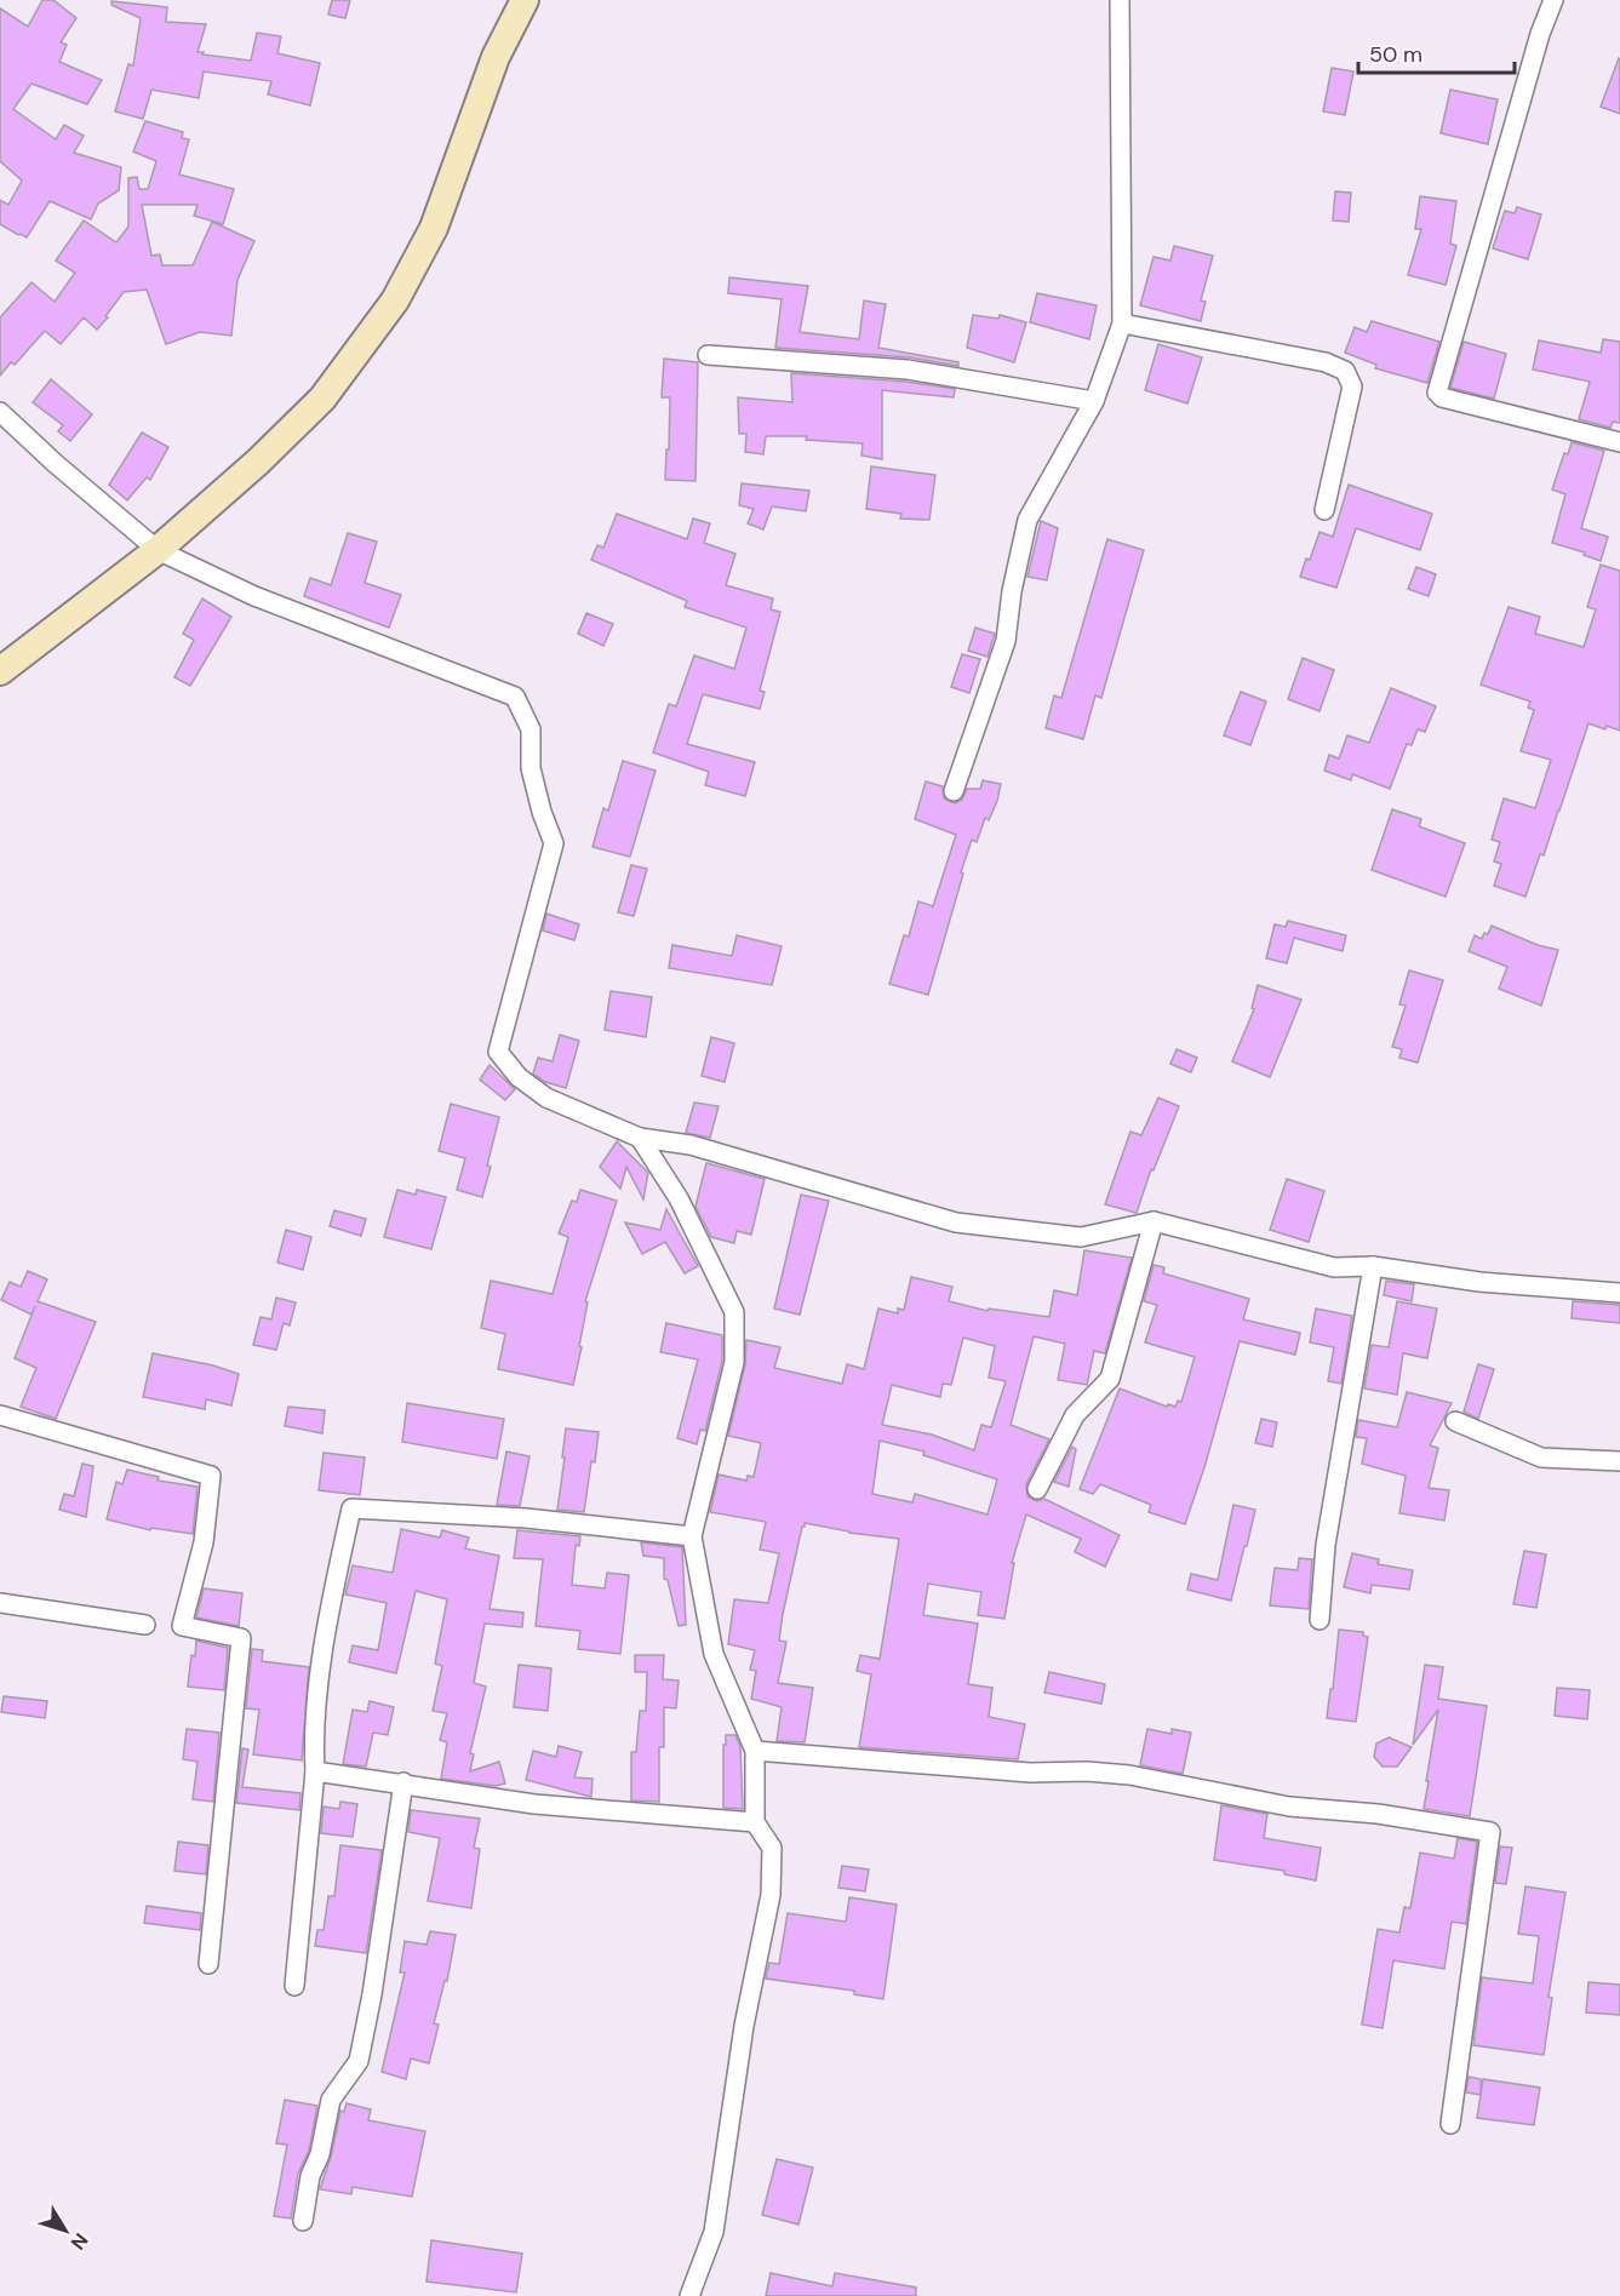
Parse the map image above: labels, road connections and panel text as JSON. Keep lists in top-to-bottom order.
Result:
{
  "scale_bar": "50 m",
  "north": "bottom right"
}
